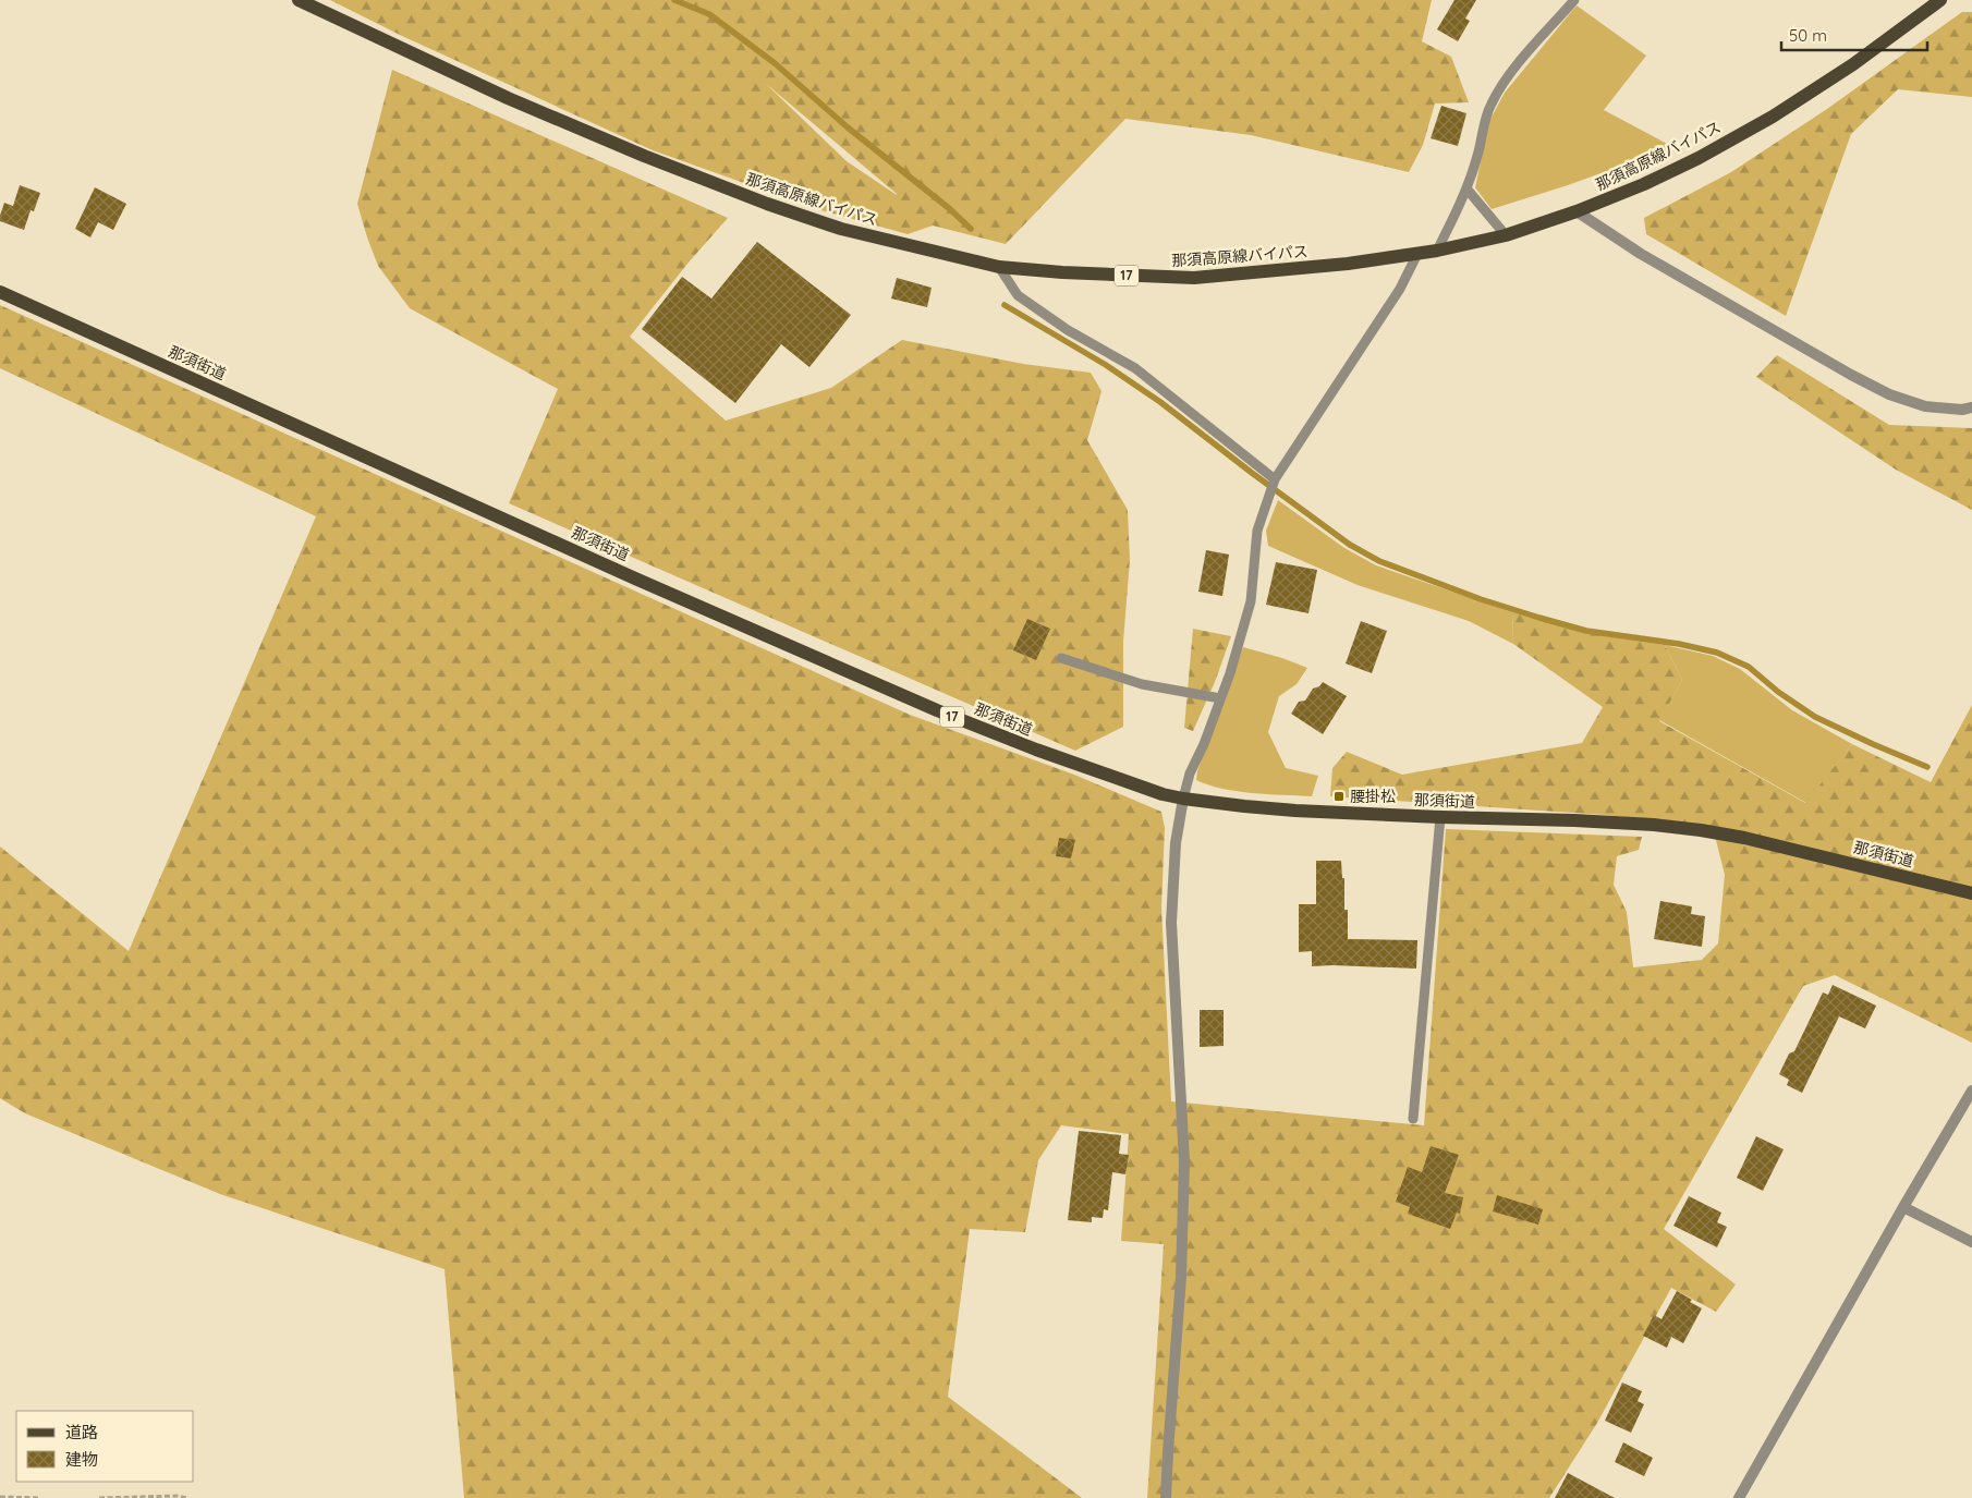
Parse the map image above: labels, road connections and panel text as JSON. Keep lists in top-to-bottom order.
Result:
{
  "streets": {
    "main road": ["那須高原線バイパス", "17", "那須街道"]
  },
  "places": {
    "transit": ["腰掛松"]
  },
  "legend": ["道路", "建物"],
  "scale_bar": "50 m"
}
